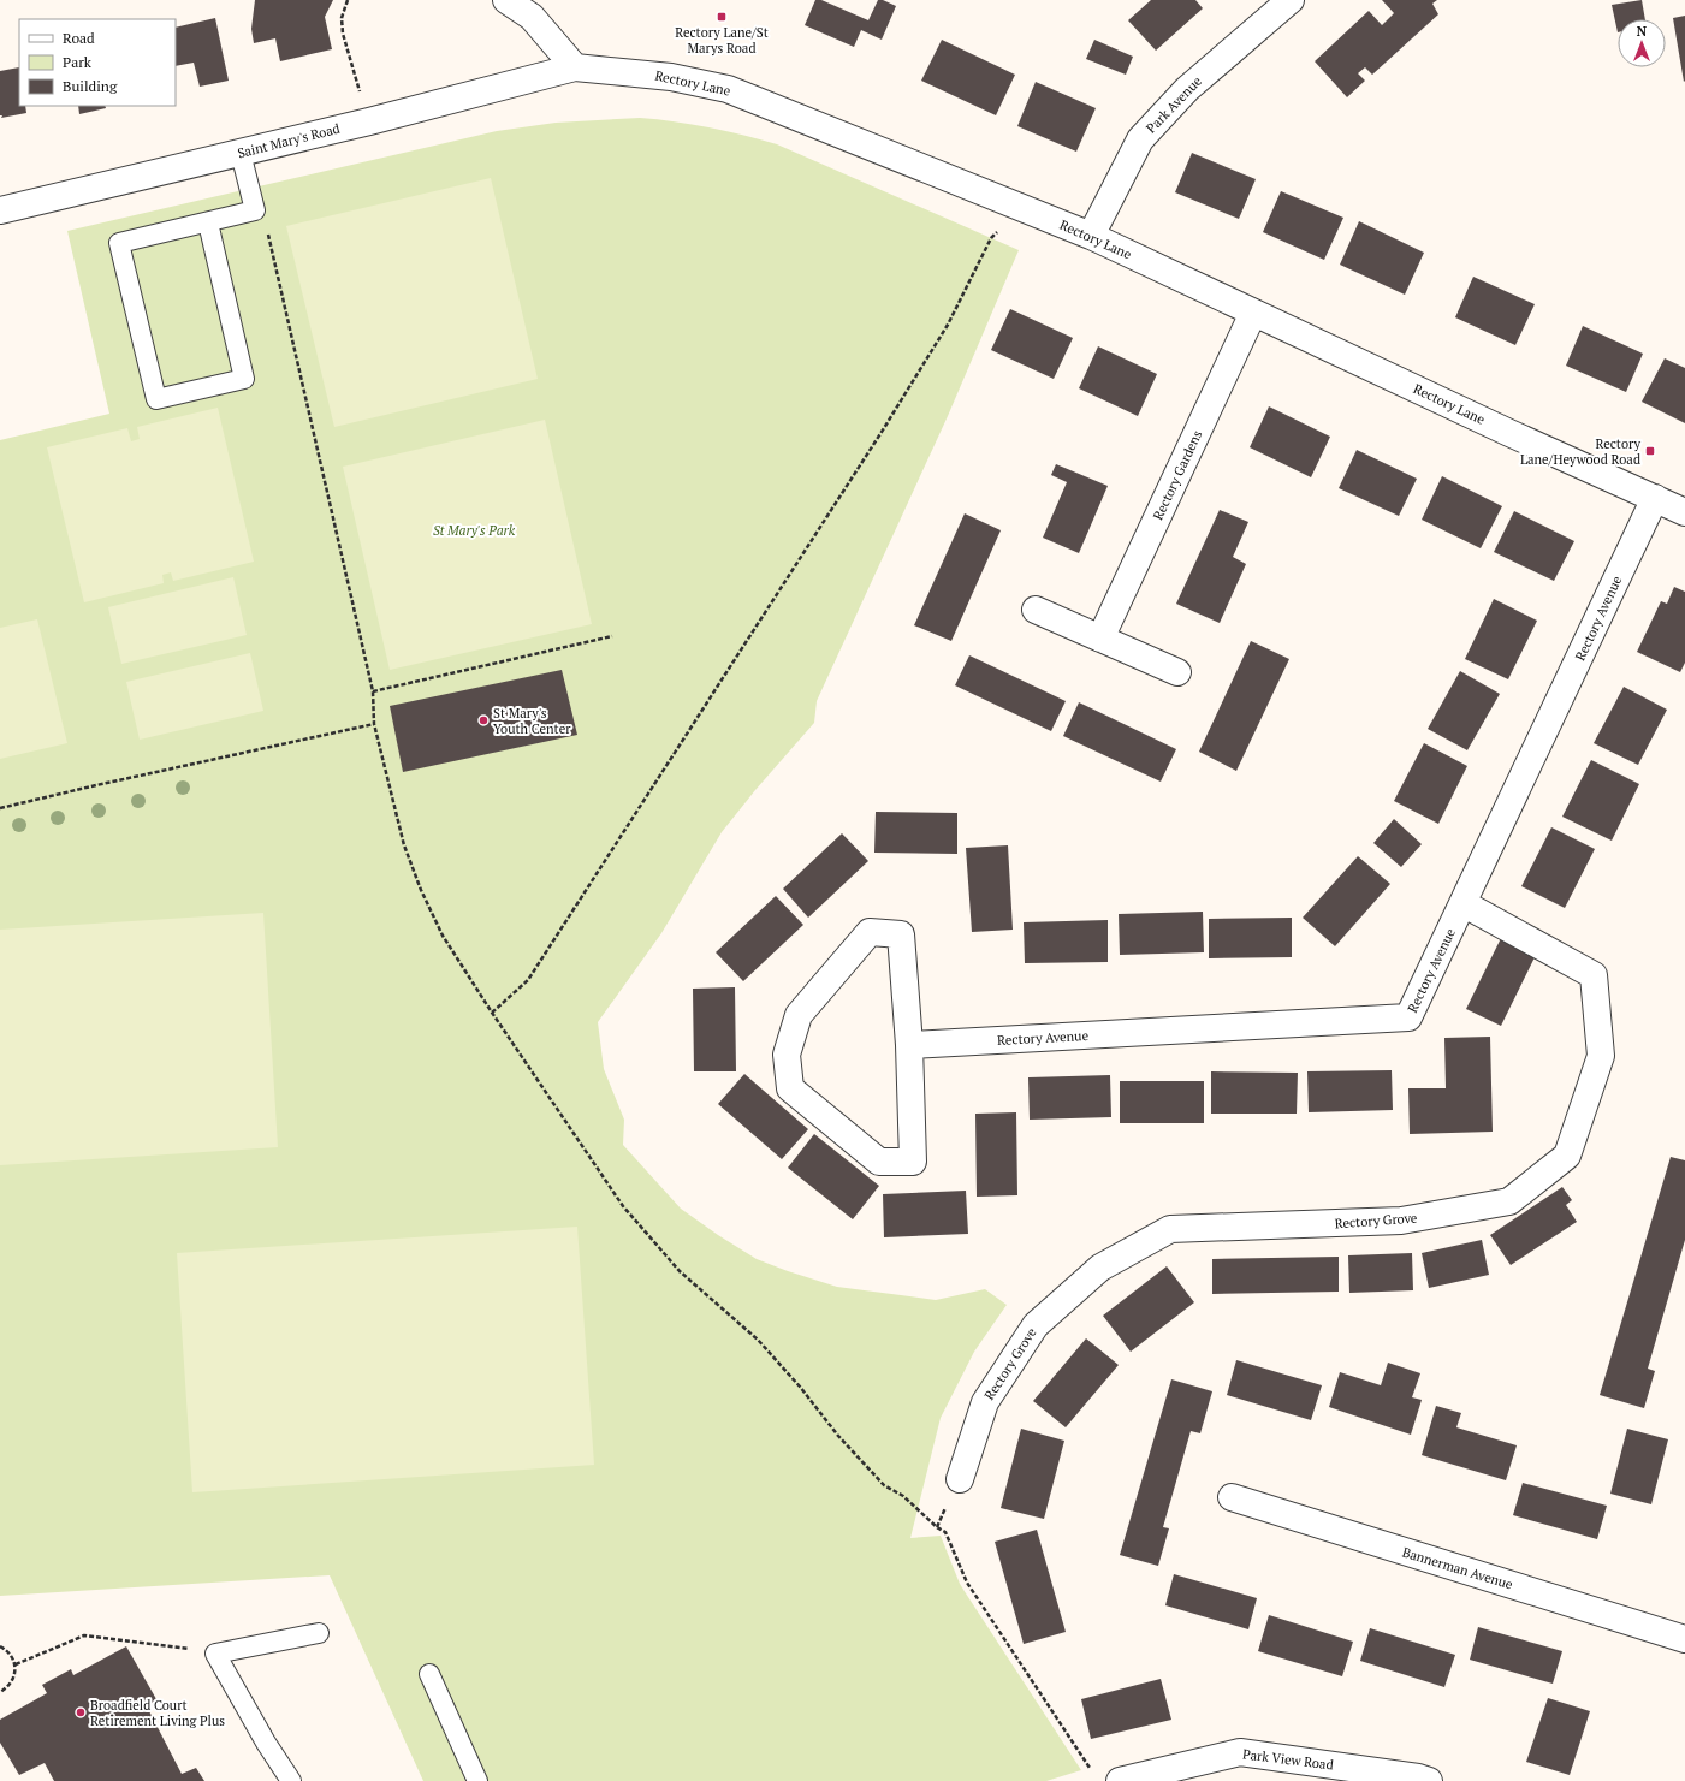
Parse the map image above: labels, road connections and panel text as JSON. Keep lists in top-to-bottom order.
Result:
{
  "streets": {
    "street": [
      "Rectory Lane",
      "Park Avenue",
      "Saint Mary's Road",
      "Rectory Gardens",
      "Rectory Avenue",
      "Rectory Grove",
      "Bannerman Avenue",
      "Park View Road"
    ]
  },
  "crossings": [
    ["Rectory Lane", "Park Avenue"],
    ["Rectory Lane", "Saint Mary's Road"],
    ["Rectory Lane", "Rectory Gardens"],
    ["Rectory Lane", "Rectory Avenue"],
    ["Rectory Avenue", "Rectory Grove"]
  ],
  "parks": ["St Mary's Park"],
  "places": {
    "transit": ["Rectory Lane/St Marys Road", "Rectory Lane/Heywood Road"],
    "other": ["St Mary's Youth Center", "Broadfield Court Retirement Living Plus"]
  },
  "legend": ["Road", "Park", "Building"],
  "north": "top"
}
